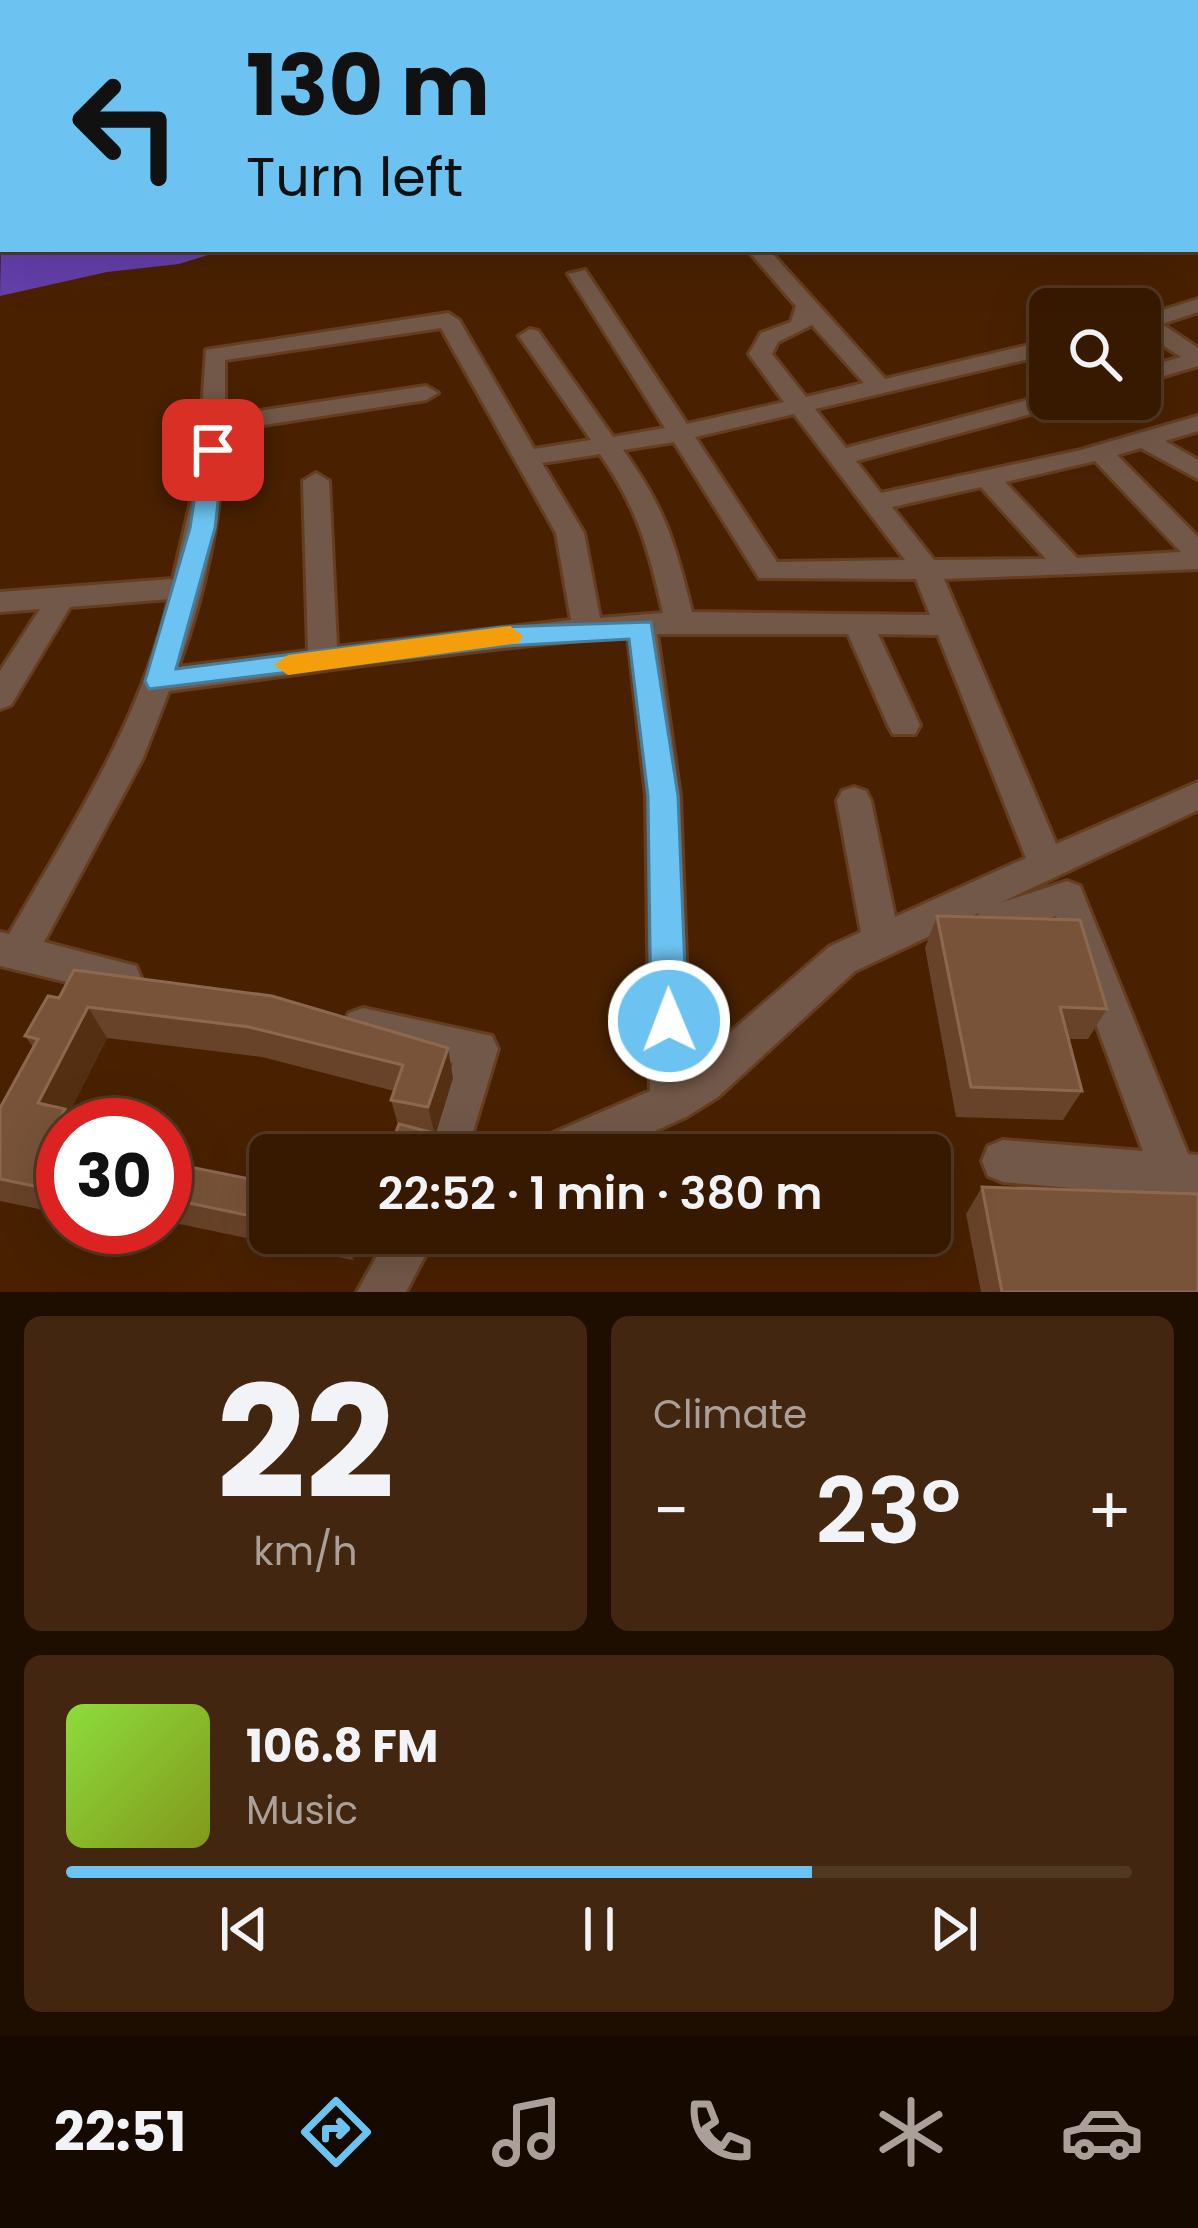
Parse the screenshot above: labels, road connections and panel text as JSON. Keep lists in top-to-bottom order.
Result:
{
  "page": {
    "turn": ["130 m", "Turn left"],
    "limit": "30",
    "trip": "22:52 · 1 min · 380 m",
    "tile": [
      ["22", "km/h"],
      "Climate"
    ],
    "heat": ["−", "23°", "+"],
    "song": ["106.8 FM", "Music"],
    "tabs": "22:51"
  }
}
